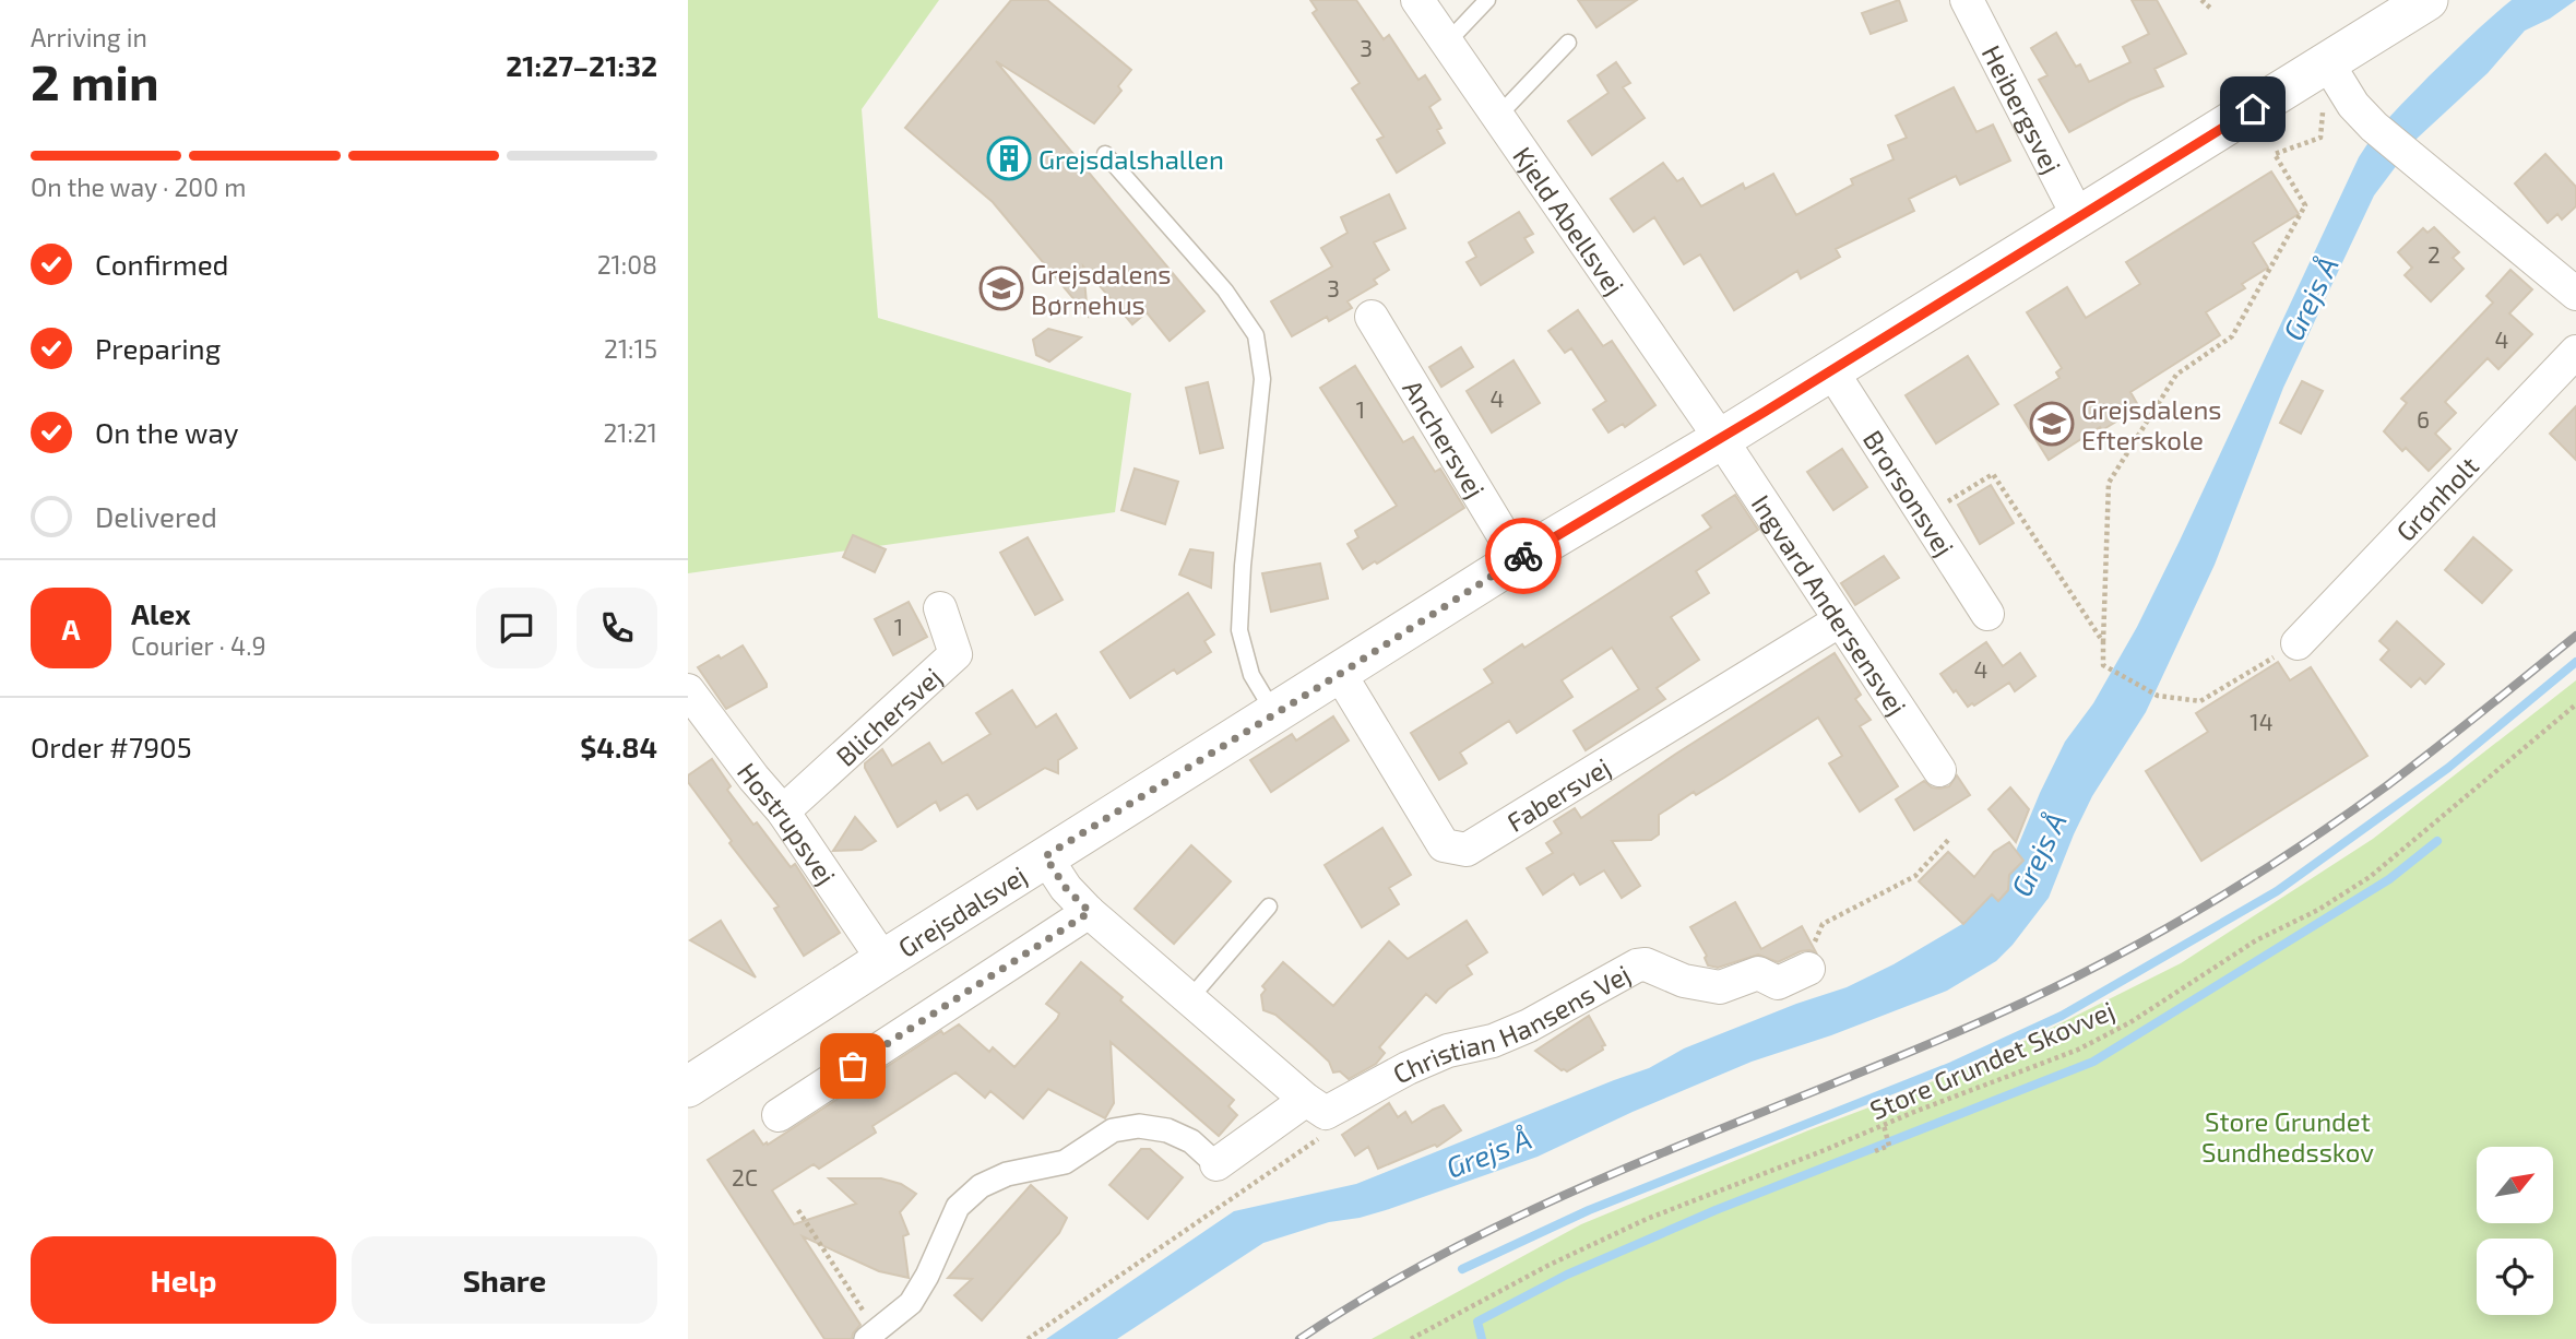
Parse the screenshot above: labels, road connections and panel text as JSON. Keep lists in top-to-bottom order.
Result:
{
  "streets": {
    "street": [
      "Heibergsvej",
      "Kjeld Abellsvej",
      "Anchersvej",
      "Brorsonsvej",
      "Grønholt",
      "Ingvard Andersensvej",
      "Blichersvej",
      "Fabersvej",
      "Hostrupsvej",
      "Grejsdalsvej",
      "Christian Hansens Vej"
    ],
    "path": ["Store Grundet Skovvej"]
  },
  "crossings": [
    ["Heibergsvej", "Grejsdalsvej"],
    ["Kjeld Abellsvej", "Ingvard Andersensvej"],
    ["Kjeld Abellsvej", "Grejsdalsvej"],
    ["Anchersvej", "Grejsdalsvej"],
    ["Brorsonsvej", "Grejsdalsvej"],
    ["Ingvard Andersensvej", "Fabersvej"],
    ["Ingvard Andersensvej", "Grejsdalsvej"],
    ["Blichersvej", "Hostrupsvej"],
    ["Fabersvej", "Grejsdalsvej"],
    ["Hostrupsvej", "Grejsdalsvej"]
  ],
  "water": ["Grejs Å"],
  "parks": ["Store Grundet Sundhedsskov"],
  "places": {
    "building": ["Grejsdalshallen"],
    "school or university": ["Grejsdalens Børnehus", "Grejsdalens Efterskole"]
  },
  "house_numbers": [
    "3",
    "2",
    "3",
    "4",
    "4",
    "1",
    "6",
    "1",
    "4",
    "14",
    "2C"
  ],
  "north": "top right",
  "page": {
    "heading": ["2 min", "Arriving in", "21:27–21:32"],
    "panel": [
      "Alex",
      "Courier · 4.9",
      "Order #7905",
      "$4.84"
    ],
    "bar": "On the way · 200 m",
    "list": [
      ["Confirmed", "21:08"],
      ["Preparing", "21:15"],
      ["On the way", "21:21"],
      "Delivered"
    ],
    "round": "A",
    "buttons": ["Help", "Share"]
  }
}
